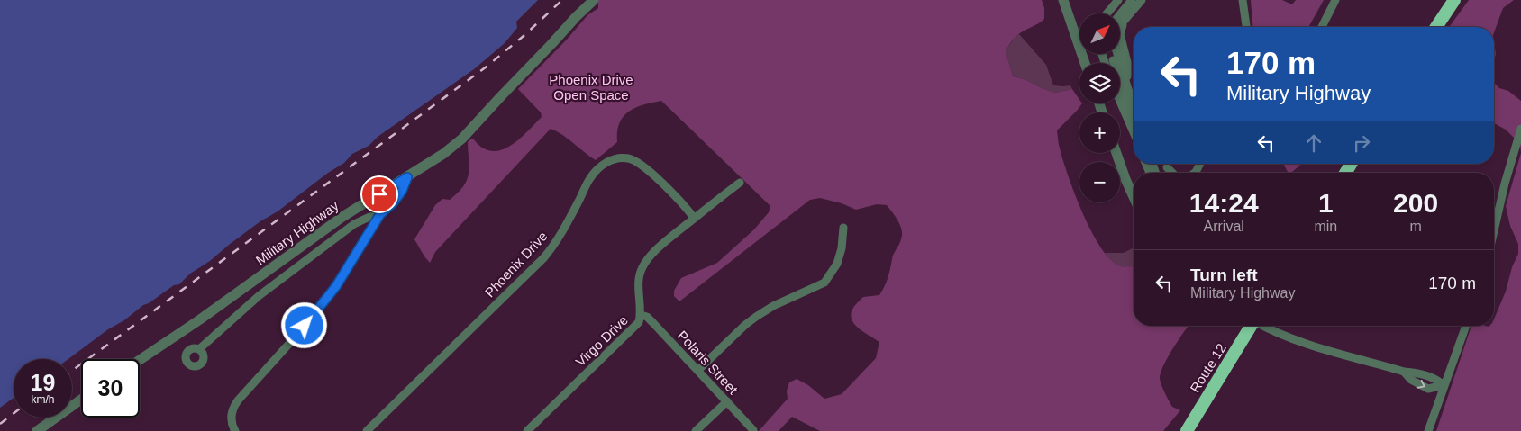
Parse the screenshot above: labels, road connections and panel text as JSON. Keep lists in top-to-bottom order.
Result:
{
  "streets": {
    "highway": ["Route 12"],
    "street": [
      "Military Highway",
      "Phoenix Drive",
      "Virgo Drive",
      "Polaris Street"
    ]
  },
  "crossings": [
    ["Phoenix Drive", "Virgo Drive"],
    ["Virgo Drive", "Polaris Street"]
  ],
  "parks": ["Phoenix Drive Open Space"],
  "north": "top right",
  "page": {
    "map_buttons": ["+", "−"],
    "turn": ["170 m", "Military Highway"],
    "eta": [
      "14:24",
      "Arrival",
      "1",
      "min",
      "200",
      "m"
    ],
    "list": [
      {
        "name": "Turn left",
        "note": "Military Highway",
        "value": "170 m"
      }
    ],
    "speed": "19 km/h",
    "limit": "30"
  }
}
